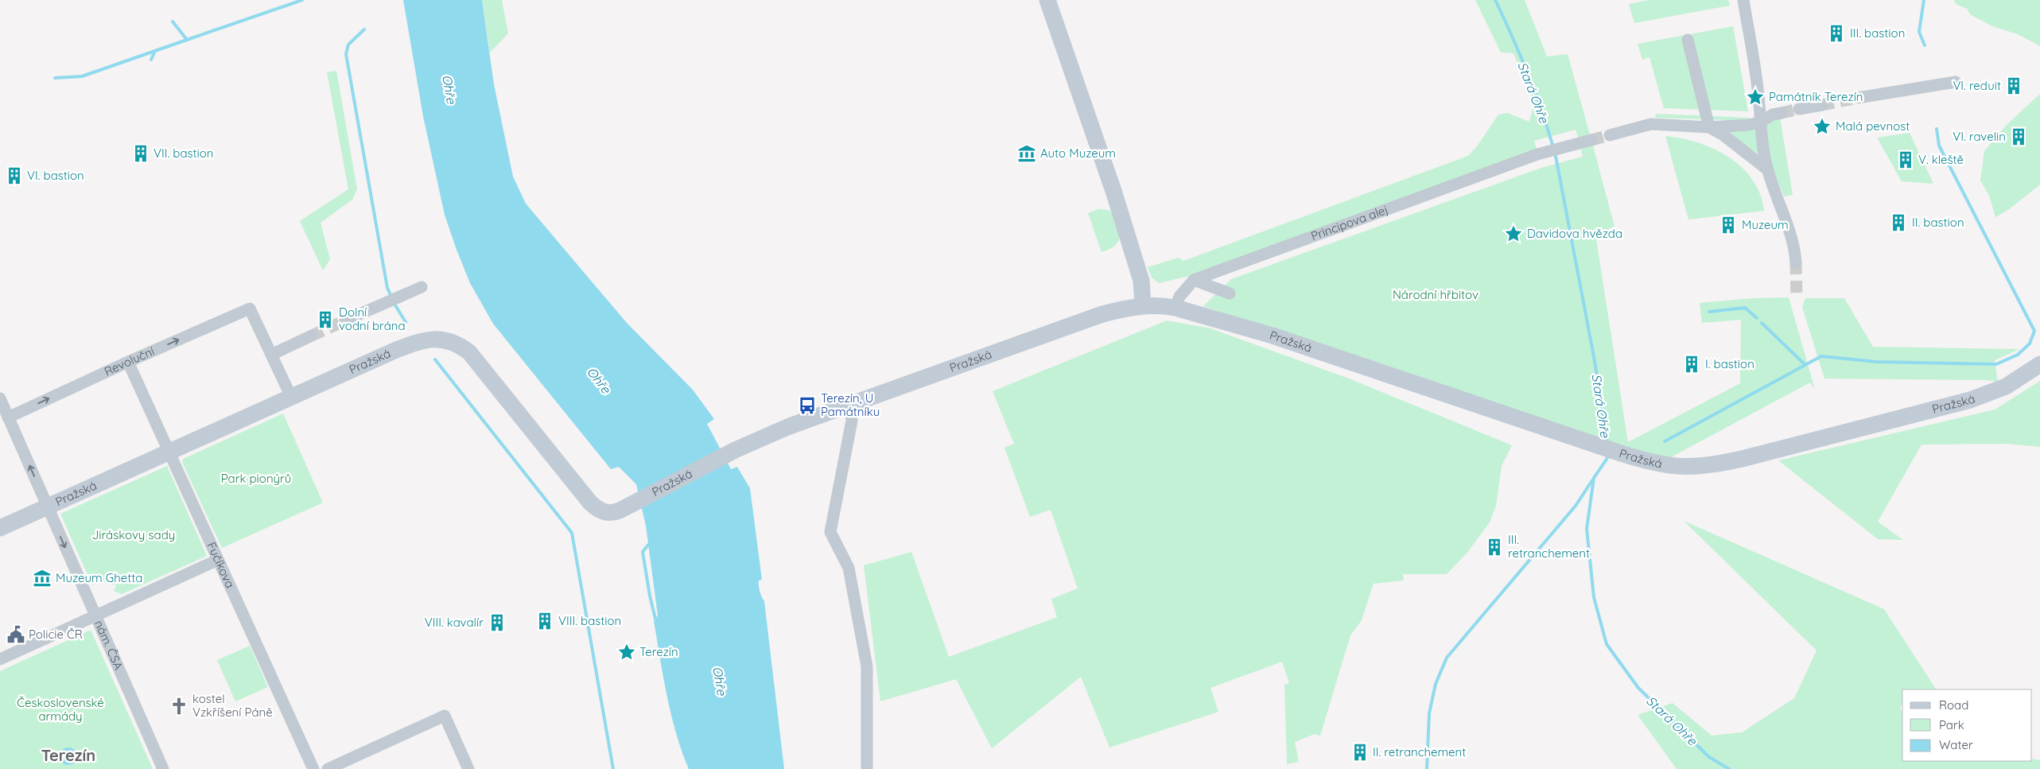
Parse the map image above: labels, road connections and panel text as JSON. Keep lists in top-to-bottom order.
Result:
{
  "streets": {
    "main road": ["Pražská"],
    "street": [
      "Principova alej",
      "Revoluční",
      "Fučíkova",
      "nám. ČSA"
    ]
  },
  "crossings": [
    ["Pražská", "Fučíkova"],
    ["Revoluční", "Fučíkova"]
  ],
  "one_way": ["Revoluční"],
  "districts": ["Terezín"],
  "water": ["Ohře", "Stará Ohře"],
  "parks": [
    "Národní hřbitov",
    "Park pionýrů",
    "Jiráskovy sady",
    "Československé armády"
  ],
  "places": {
    "building": [
      "III. bastion",
      "VI. reduit",
      "VI. ravelin",
      "VII. bastion",
      "V. kleště",
      "VI. bastion",
      "II. bastion",
      "Muzeum",
      "Dolní vodní brána",
      "I. bastion",
      "III. retranchement",
      "VIII. bastion",
      "VIII. kavalír",
      "II. retranchement"
    ],
    "place": [
      "Památník Terezín",
      "Malá pevnost",
      "Davidova hvězda",
      "Terezín"
    ],
    "museum": ["Auto Muzeum", "Muzeum Ghetta"],
    "bus stop": ["Terezín, U Památníku"],
    "public building": ["Policie ČR"],
    "church": ["kostel Vzkříšení Páně"]
  },
  "legend": ["Road", "Park", "Water"]
}
